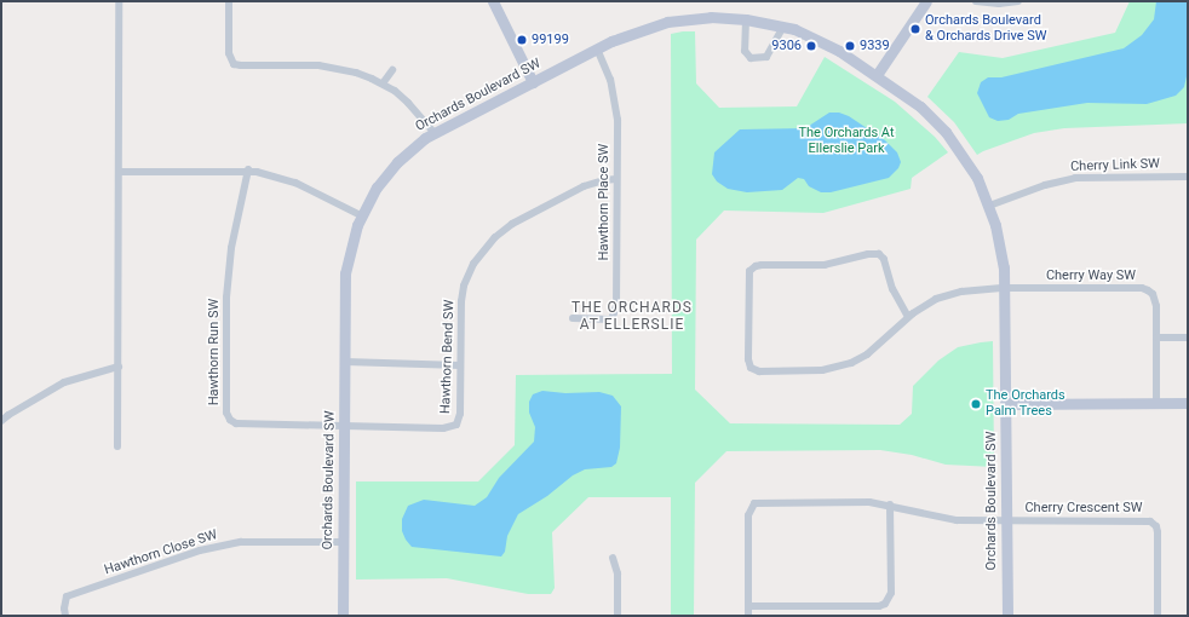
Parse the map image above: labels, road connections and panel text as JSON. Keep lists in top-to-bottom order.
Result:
{
  "streets": {
    "street": [
      "Orchards Boulevard SW",
      "Cherry Link SW",
      "Hawthorn Place SW",
      "Cherry Way SW",
      "Hawthorn Run SW",
      "Hawthorn Bend SW",
      "Cherry Crescent SW",
      "Hawthorn Close SW"
    ]
  },
  "crossings": [
    ["Orchards Boulevard SW", "Cherry Link SW"],
    ["Orchards Boulevard SW", "Hawthorn Place SW"],
    ["Orchards Boulevard SW", "Cherry Way SW"],
    ["Orchards Boulevard SW", "Hawthorn Run SW"],
    ["Orchards Boulevard SW", "Hawthorn Bend SW"],
    ["Orchards Boulevard SW", "Cherry Crescent SW"],
    ["Orchards Boulevard SW", "Hawthorn Close SW"],
    ["Hawthorn Place SW", "Hawthorn Bend SW"],
    ["Hawthorn Run SW", "Hawthorn Bend SW"]
  ],
  "districts": ["THE ORCHARDS AT ELLERSLIE"],
  "parks": ["The Orchards At Ellerslie Park"],
  "places": [
    "Orchards Boulevard & Orchards Drive SW",
    "99199",
    "9306",
    "9339",
    "The Orchards Palm Trees"
  ]
}
